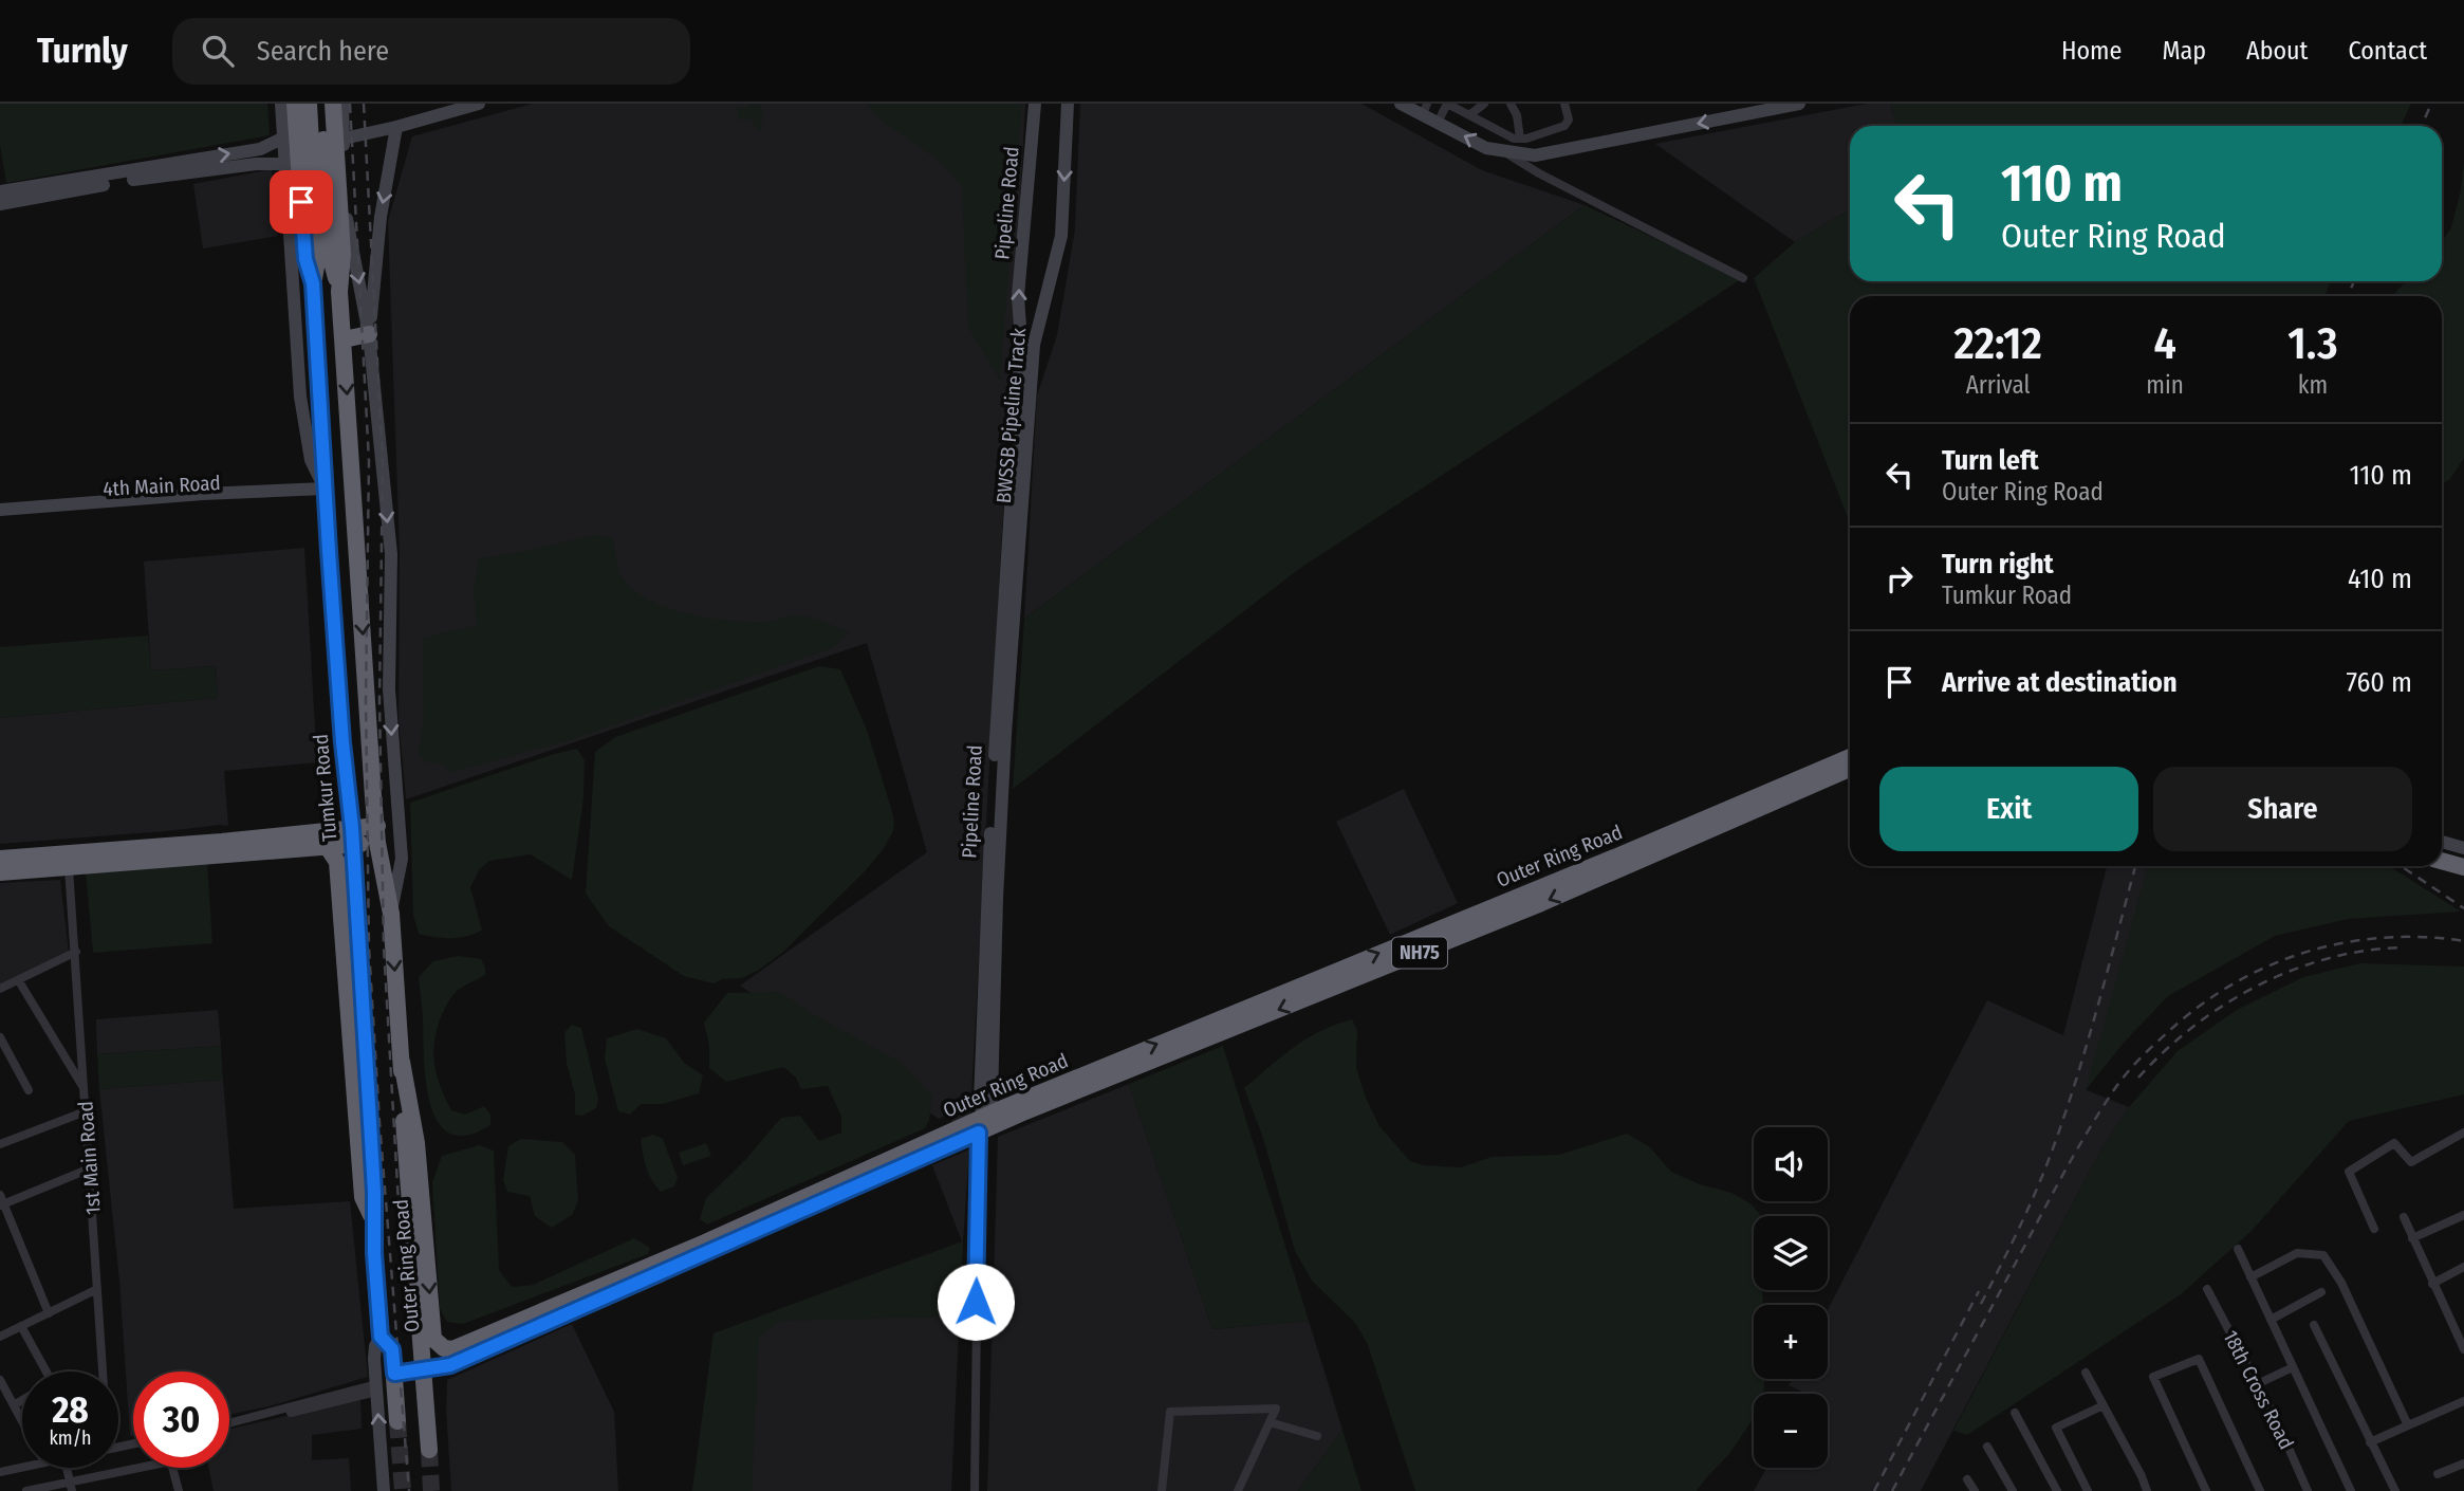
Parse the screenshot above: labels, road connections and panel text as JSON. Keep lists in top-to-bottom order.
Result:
{
  "streets": {
    "highway": ["Tumkur Road", "Outer Ring Road", "NH75"],
    "street": [
      "Pipeline Road",
      "BWSSB Pipeline Track",
      "4th Main Road",
      "1st Main Road",
      "18th Cross Road"
    ]
  },
  "crossings": [
    ["Pipeline Road", "BWSSB Pipeline Track"],
    ["Pipeline Road", "Outer Ring Road"],
    ["4th Main Road", "Tumkur Road"],
    ["Tumkur Road", "Outer Ring Road"]
  ],
  "one_way": ["BWSSB Pipeline Track"],
  "page": {
    "header": "Turnly",
    "search": "Search here",
    "nav": [
      "Home",
      "Map",
      "About",
      "Contact"
    ],
    "turn": ["110 m", "Outer Ring Road"],
    "eta": [
      "22:12",
      "Arrival",
      "4",
      "min",
      "1.3",
      "km"
    ],
    "list": [
      {
        "name": "Turn left",
        "note": "Outer Ring Road",
        "value": "110 m"
      },
      {
        "name": "Turn right",
        "note": "Tumkur Road",
        "value": "410 m"
      },
      {
        "name": "Arrive at destination",
        "value": "760 m"
      }
    ],
    "buttons": ["Exit", "Share"],
    "map_buttons": ["+", "−"],
    "speed": "28 km/h",
    "limit": "30"
  }
}
